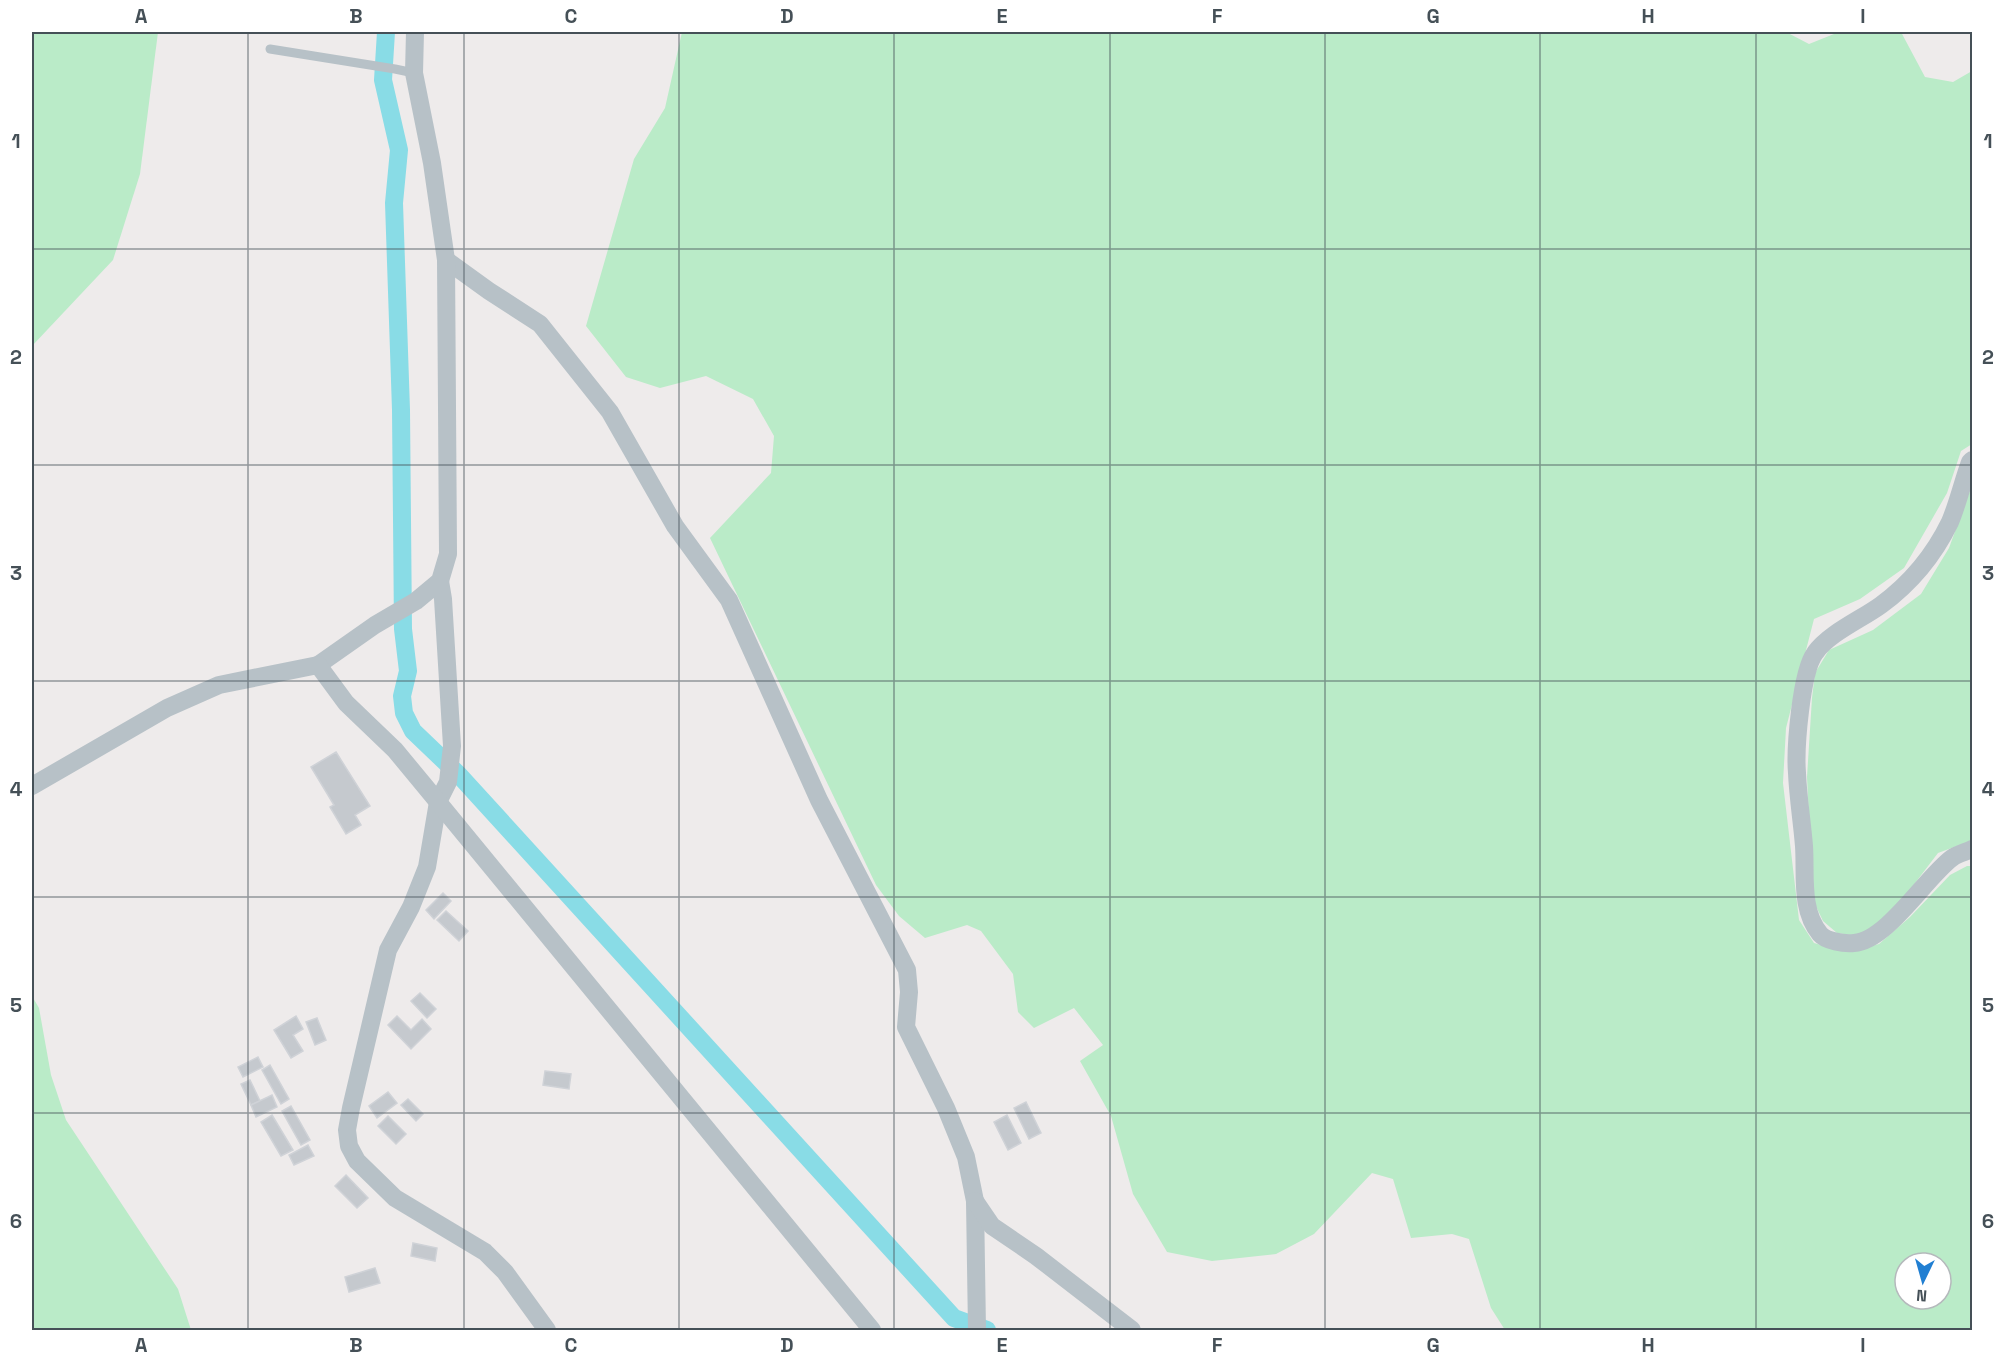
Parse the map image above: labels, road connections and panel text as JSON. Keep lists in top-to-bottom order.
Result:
{
  "north": "bottom",
  "grid": {
    "columns": [
      "A",
      "B",
      "C",
      "D",
      "E",
      "F",
      "G",
      "H",
      "I"
    ],
    "rows": [
      "1",
      "2",
      "3",
      "4",
      "5",
      "6"
    ]
  }
}
